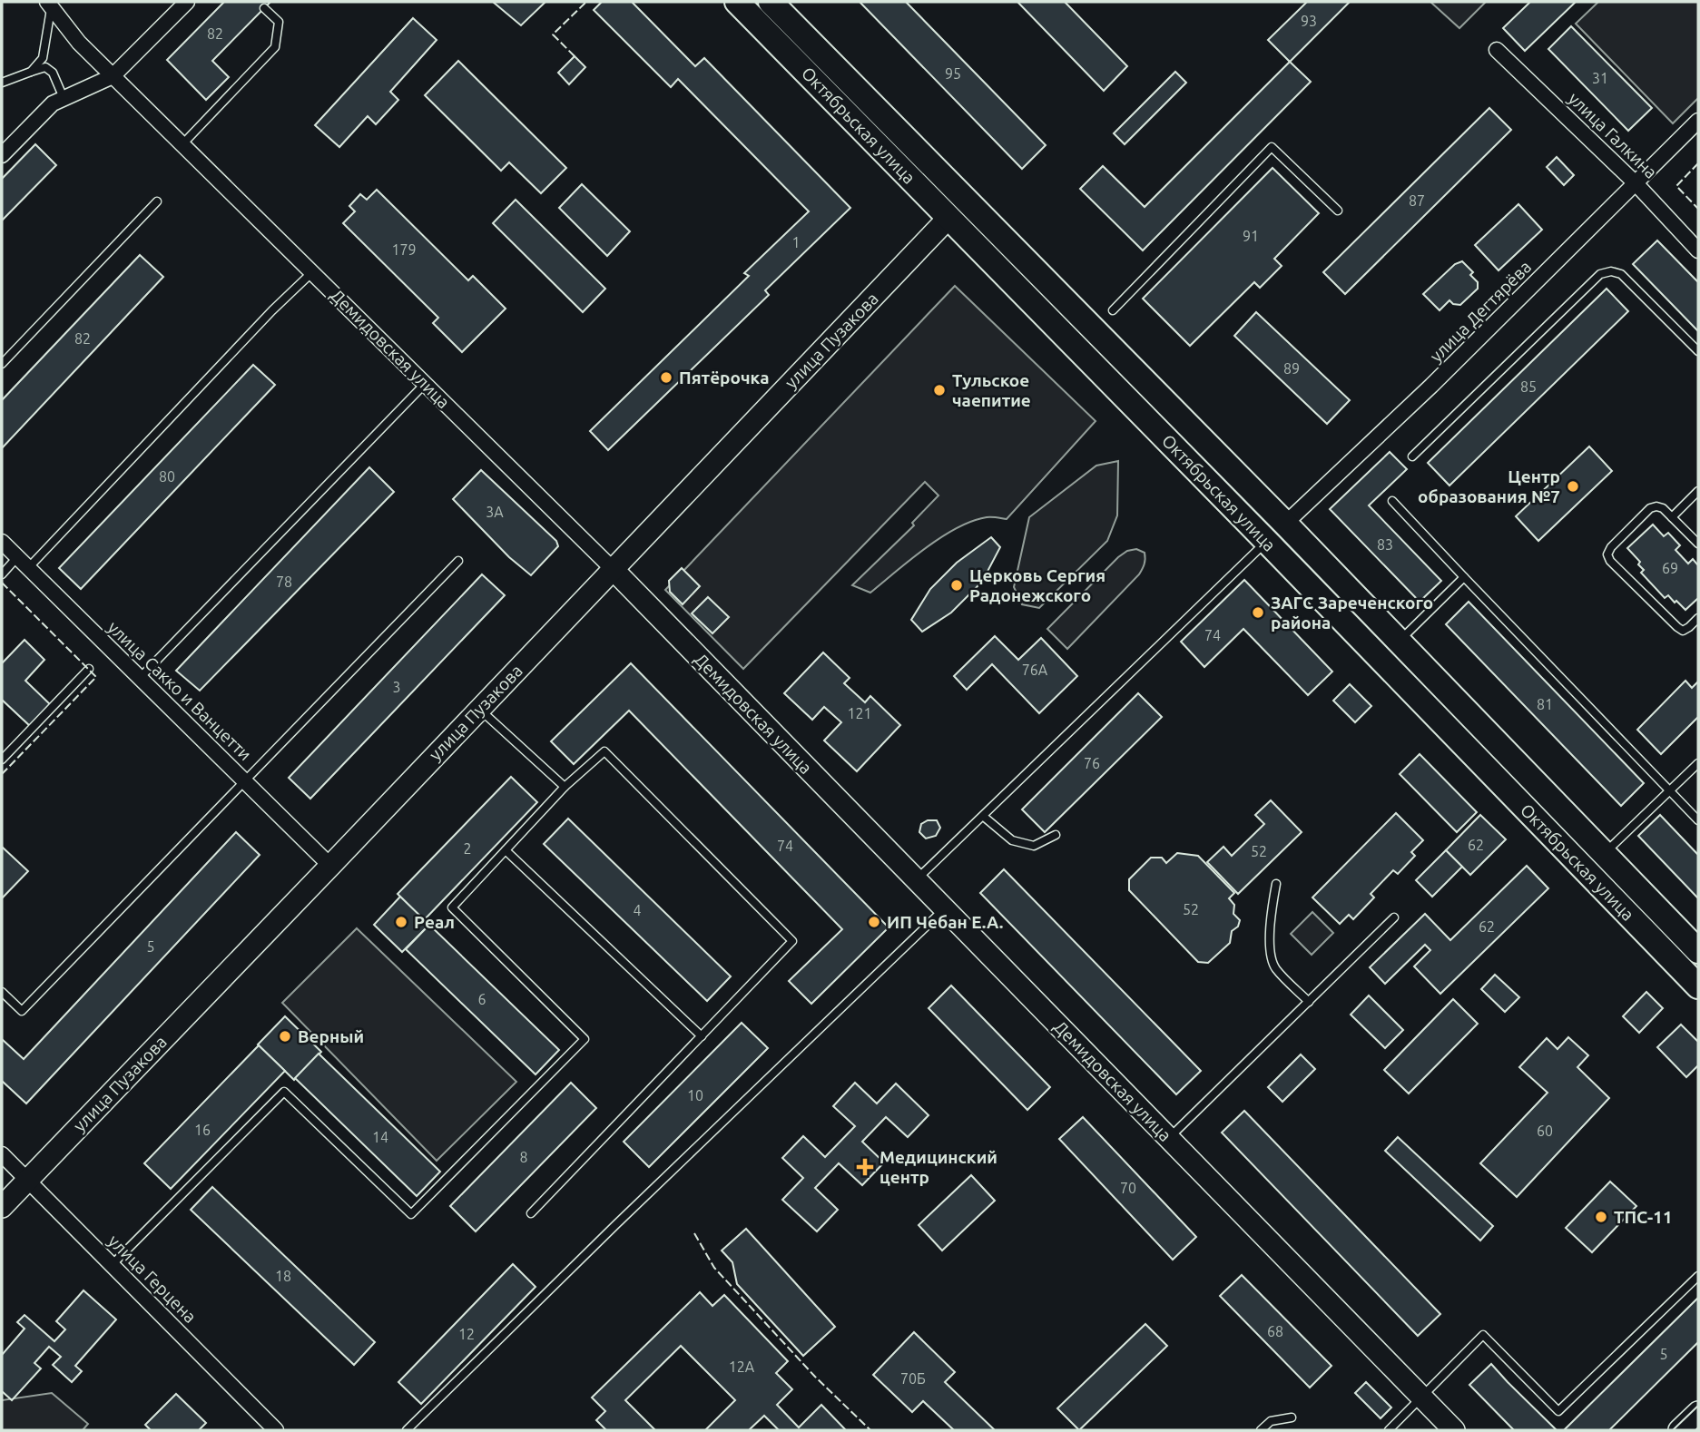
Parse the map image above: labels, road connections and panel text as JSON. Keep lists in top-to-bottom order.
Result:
{
  "streets": {
    "main road": ["Октябрьская улица"],
    "street": [
      "улица Галкина",
      "улица Дегтярёва",
      "улица Пузакова",
      "Демидовская улица",
      "улица Сакко и Ванцетти",
      "улица Герцена"
    ]
  },
  "crossings": [
    ["Октябрьская улица", "улица Дегтярёва"],
    ["Октябрьская улица", "улица Пузакова"],
    ["улица Галкина", "улица Дегтярёва"],
    ["улица Пузакова", "Демидовская улица"],
    ["улица Пузакова", "улица Сакко и Ванцетти"],
    ["улица Пузакова", "улица Герцена"]
  ],
  "places": {
    "other": [
      "Пятёрочка",
      "Тульское чаепитие",
      "Центр образования №7",
      "Церковь Сергия Радонежского",
      "ЗАГС Зареченского района",
      "Реал",
      "ИП Чебан Е.А.",
      "Верный",
      "ТПС-11"
    ],
    "health": ["Медицинский центр"]
  },
  "house_numbers": [
    "93",
    "82",
    "95",
    "31",
    "87",
    "91",
    "1",
    "179",
    "82",
    "89",
    "85",
    "80",
    "3А",
    "83",
    "69",
    "78",
    "74",
    "76А",
    "3",
    "81",
    "121",
    "76",
    "62",
    "74",
    "2",
    "52",
    "52",
    "4",
    "62",
    "5",
    "6",
    "10",
    "16",
    "60",
    "14",
    "8",
    "70",
    "18",
    "68",
    "12",
    "5",
    "12А",
    "70Б"
  ]
}
